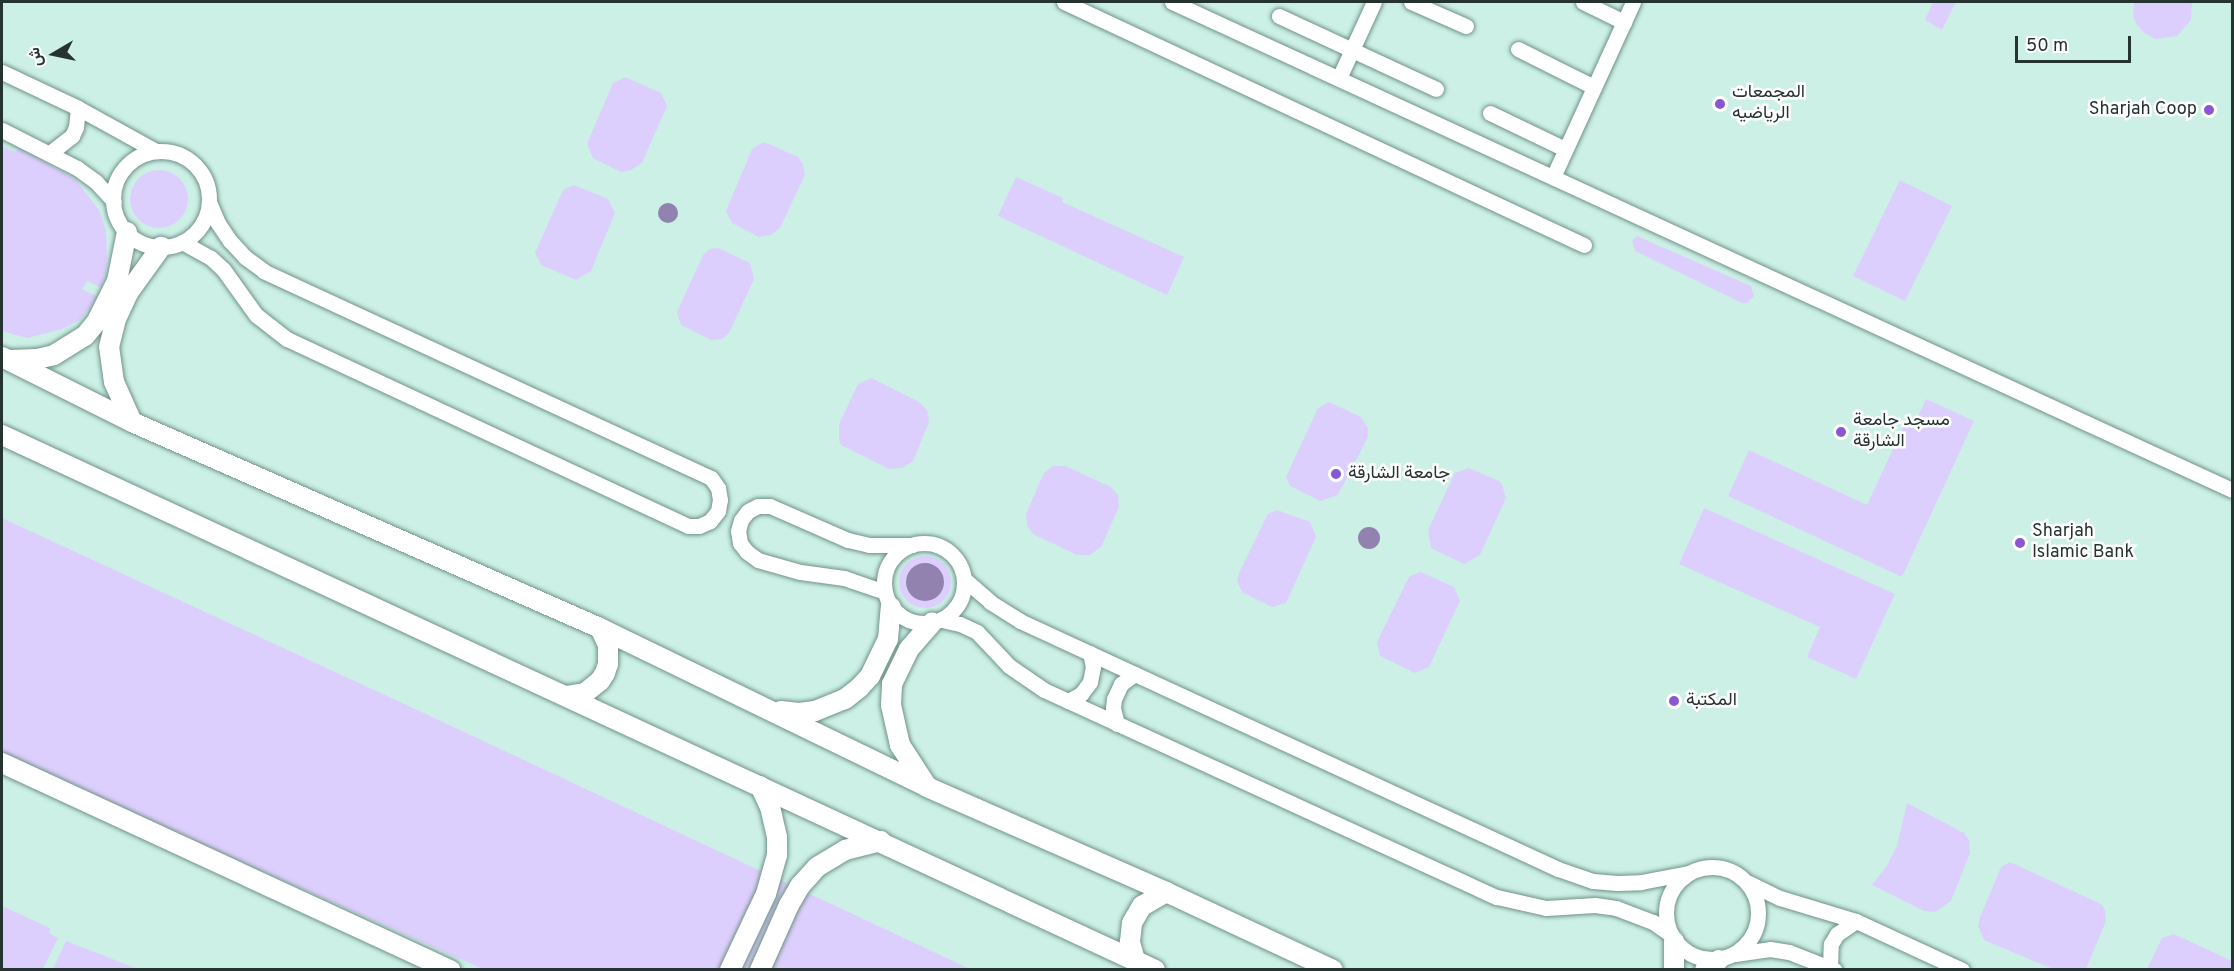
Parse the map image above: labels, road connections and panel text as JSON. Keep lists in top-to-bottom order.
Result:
{
  "places": [
    "المجمعات الرياضيه",
    "Sharjah Coop",
    "مسجد جامعة الشارقة",
    "جامعة الشارقة",
    "Sharjah Islamic Bank",
    "المكتبة"
  ],
  "scale_bar": "50 m",
  "north": "left"
}
